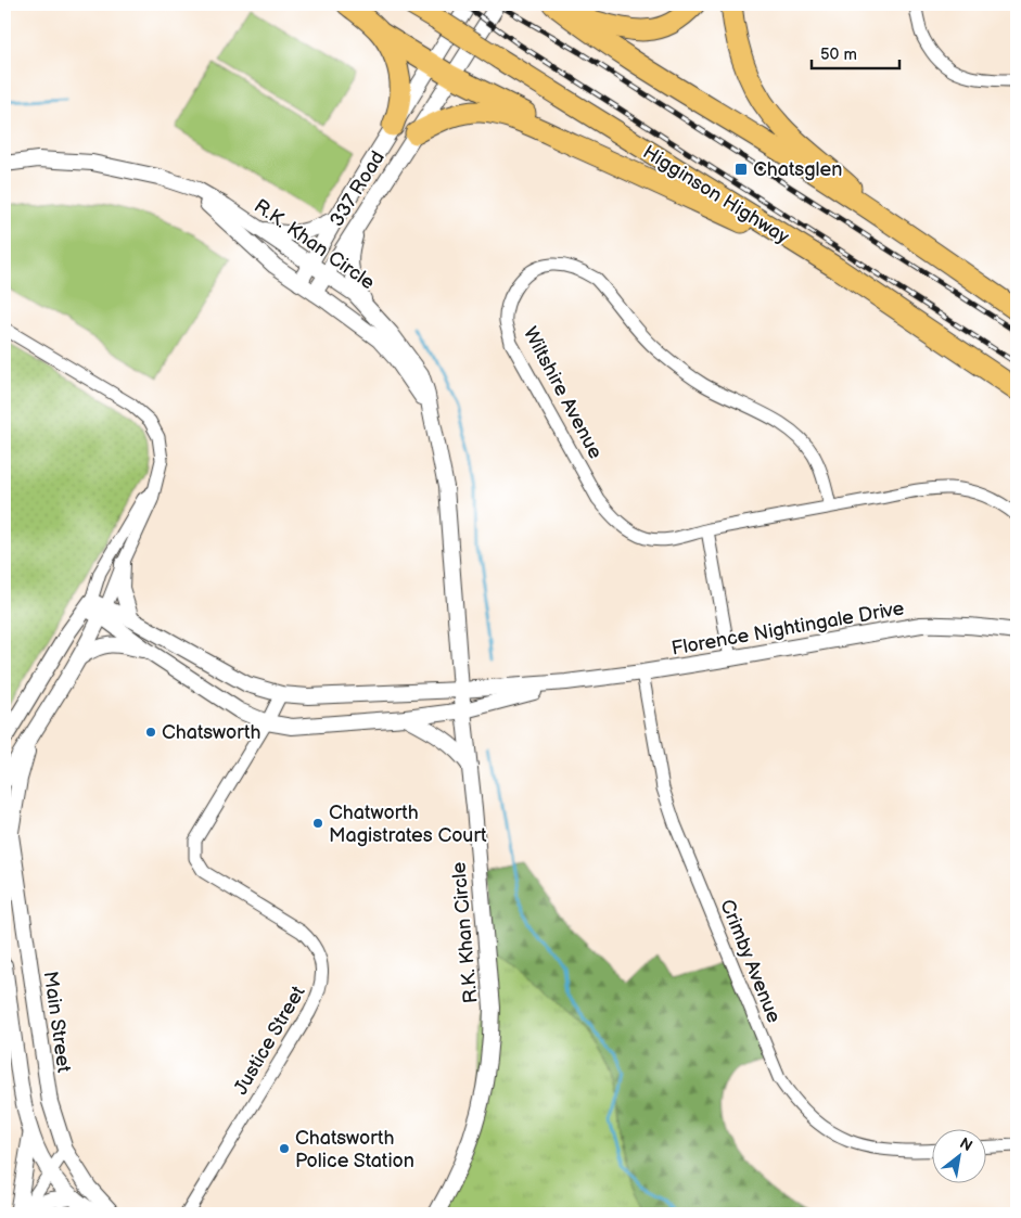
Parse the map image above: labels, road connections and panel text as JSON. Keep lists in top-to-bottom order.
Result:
{
  "streets": {
    "highway": ["Higginson Highway"],
    "street": [
      "337 Road",
      "R.K. Khan Circle",
      "Wiltshire Avenue",
      "Florence Nightingale Drive",
      "Crimby Avenue",
      "Main Street",
      "Justice Street"
    ]
  },
  "crossings": [
    ["337 Road", "R.K. Khan Circle"],
    ["R.K. Khan Circle", "Florence Nightingale Drive"],
    ["Florence Nightingale Drive", "Crimby Avenue"],
    ["Florence Nightingale Drive", "Justice Street"]
  ],
  "places": {
    "transit": ["Chatsglen"],
    "other": ["Chatsworth", "Chatworth Magistrates Court", "Chatsworth Police Station"]
  },
  "scale_bar": "50 m",
  "north": "top right"
}
